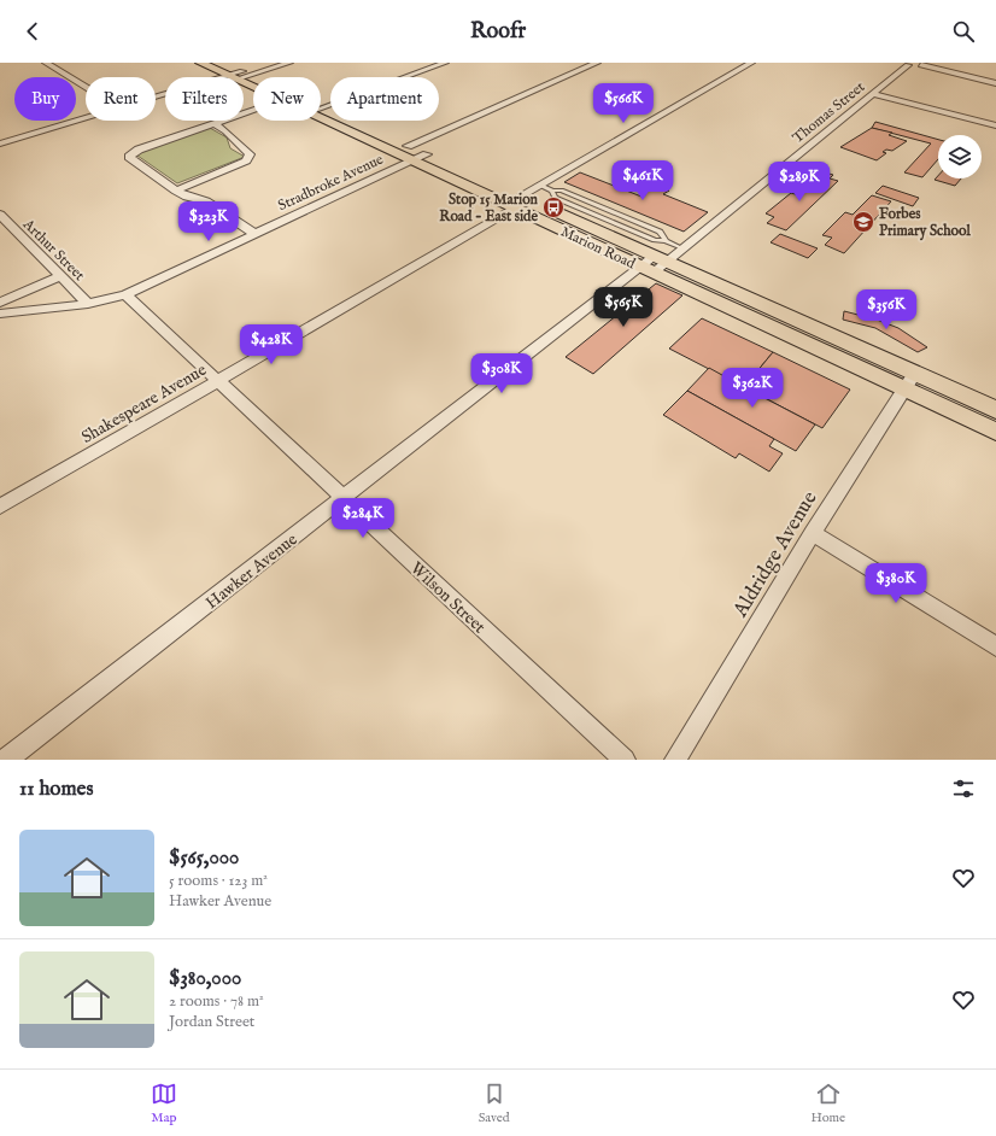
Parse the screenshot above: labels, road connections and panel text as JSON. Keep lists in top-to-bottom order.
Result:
{
  "streets": {
    "main road": ["Marion Road"],
    "street": [
      "Thomas Street",
      "Stradbroke Avenue",
      "Arthur Street",
      "Shakespeare Avenue",
      "Aldridge Avenue",
      "Hawker Avenue",
      "Wilson Street"
    ]
  },
  "crossings": [
    ["Thomas Street", "Marion Road"],
    ["Thomas Street", "Hawker Avenue"],
    ["Stradbroke Avenue", "Marion Road"],
    ["Stradbroke Avenue", "Arthur Street"],
    ["Stradbroke Avenue", "Wilson Street"],
    ["Marion Road", "Shakespeare Avenue"],
    ["Marion Road", "Aldridge Avenue"],
    ["Marion Road", "Hawker Avenue"],
    ["Shakespeare Avenue", "Wilson Street"],
    ["Hawker Avenue", "Wilson Street"]
  ],
  "places": {
    "bus stop": ["Stop 15 Marion Road - East side"],
    "school or university": ["Forbes Primary School"]
  },
  "page": {
    "header": "Roofr",
    "chip": [
      "Buy",
      "Rent",
      "Filters",
      "New",
      "Apartment"
    ],
    "price": [
      "$566K",
      "$461K",
      "$289K",
      "$323K",
      "$565K",
      "$356K",
      "$428K",
      "$308K",
      "$362K",
      "$284K",
      "$380K"
    ],
    "heading": "11 homes",
    "list": [
      {
        "name": "$565,000",
        "note": "5 rooms · 123 m² · Hawker Avenue"
      },
      {
        "name": "$380,000",
        "note": "2 rooms · 78 m² · Jordan Street"
      }
    ],
    "tabs": ["Map", "Saved", "Home"]
  }
}
